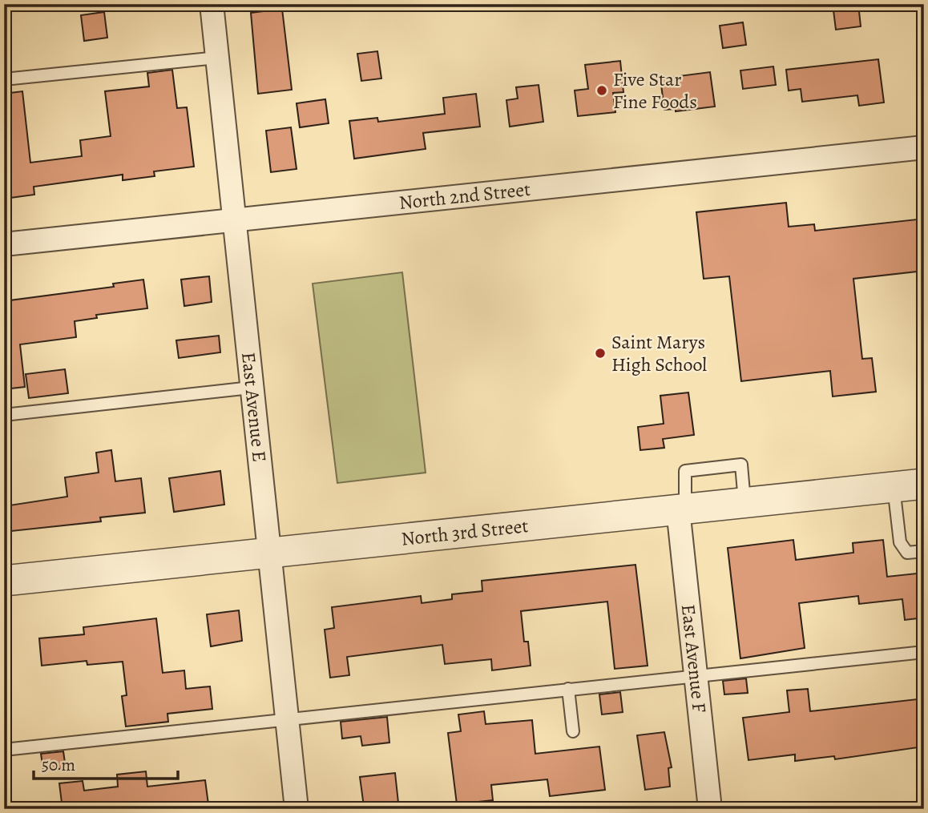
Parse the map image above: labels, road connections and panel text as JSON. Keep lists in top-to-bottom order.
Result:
{
  "streets": {
    "street": [
      "North 2nd Street",
      "East Avenue E",
      "North 3rd Street",
      "East Avenue F"
    ]
  },
  "crossings": [
    ["North 2nd Street", "East Avenue E"],
    ["East Avenue E", "North 3rd Street"],
    ["North 3rd Street", "East Avenue F"]
  ],
  "places": ["Five Star Fine Foods", "Saint Marys High School"],
  "scale_bar": "50 m"
}
